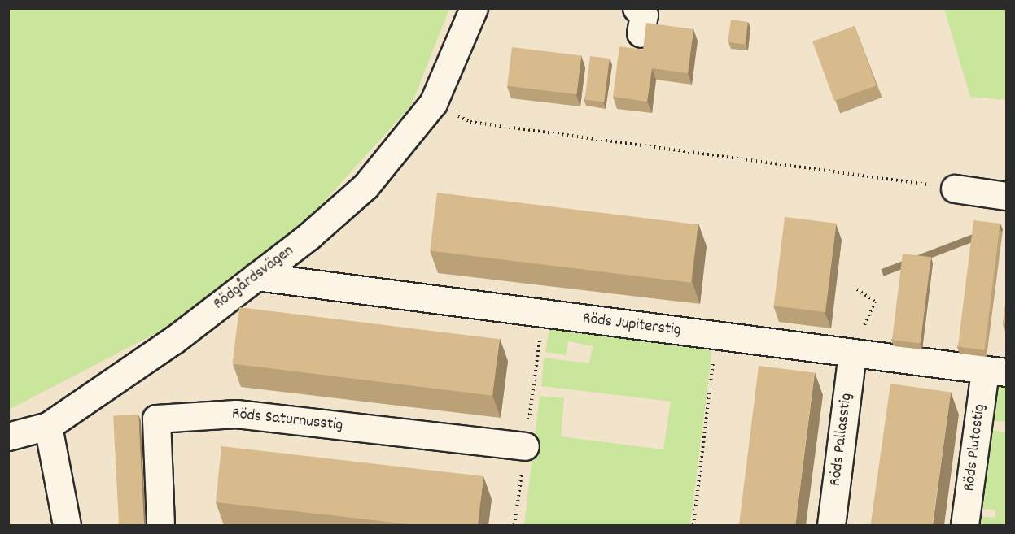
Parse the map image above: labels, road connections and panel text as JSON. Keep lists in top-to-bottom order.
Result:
{
  "streets": {
    "street": [
      "Rödgårdsvägen",
      "Röds Jupiterstig",
      "Röds Saturnusstig",
      "Röds Pallasstig",
      "Röds Plutostig"
    ]
  },
  "crossings": [
    ["Rödgårdsvägen", "Röds Jupiterstig"],
    ["Röds Jupiterstig", "Röds Pallasstig"],
    ["Röds Jupiterstig", "Röds Plutostig"]
  ]
}
